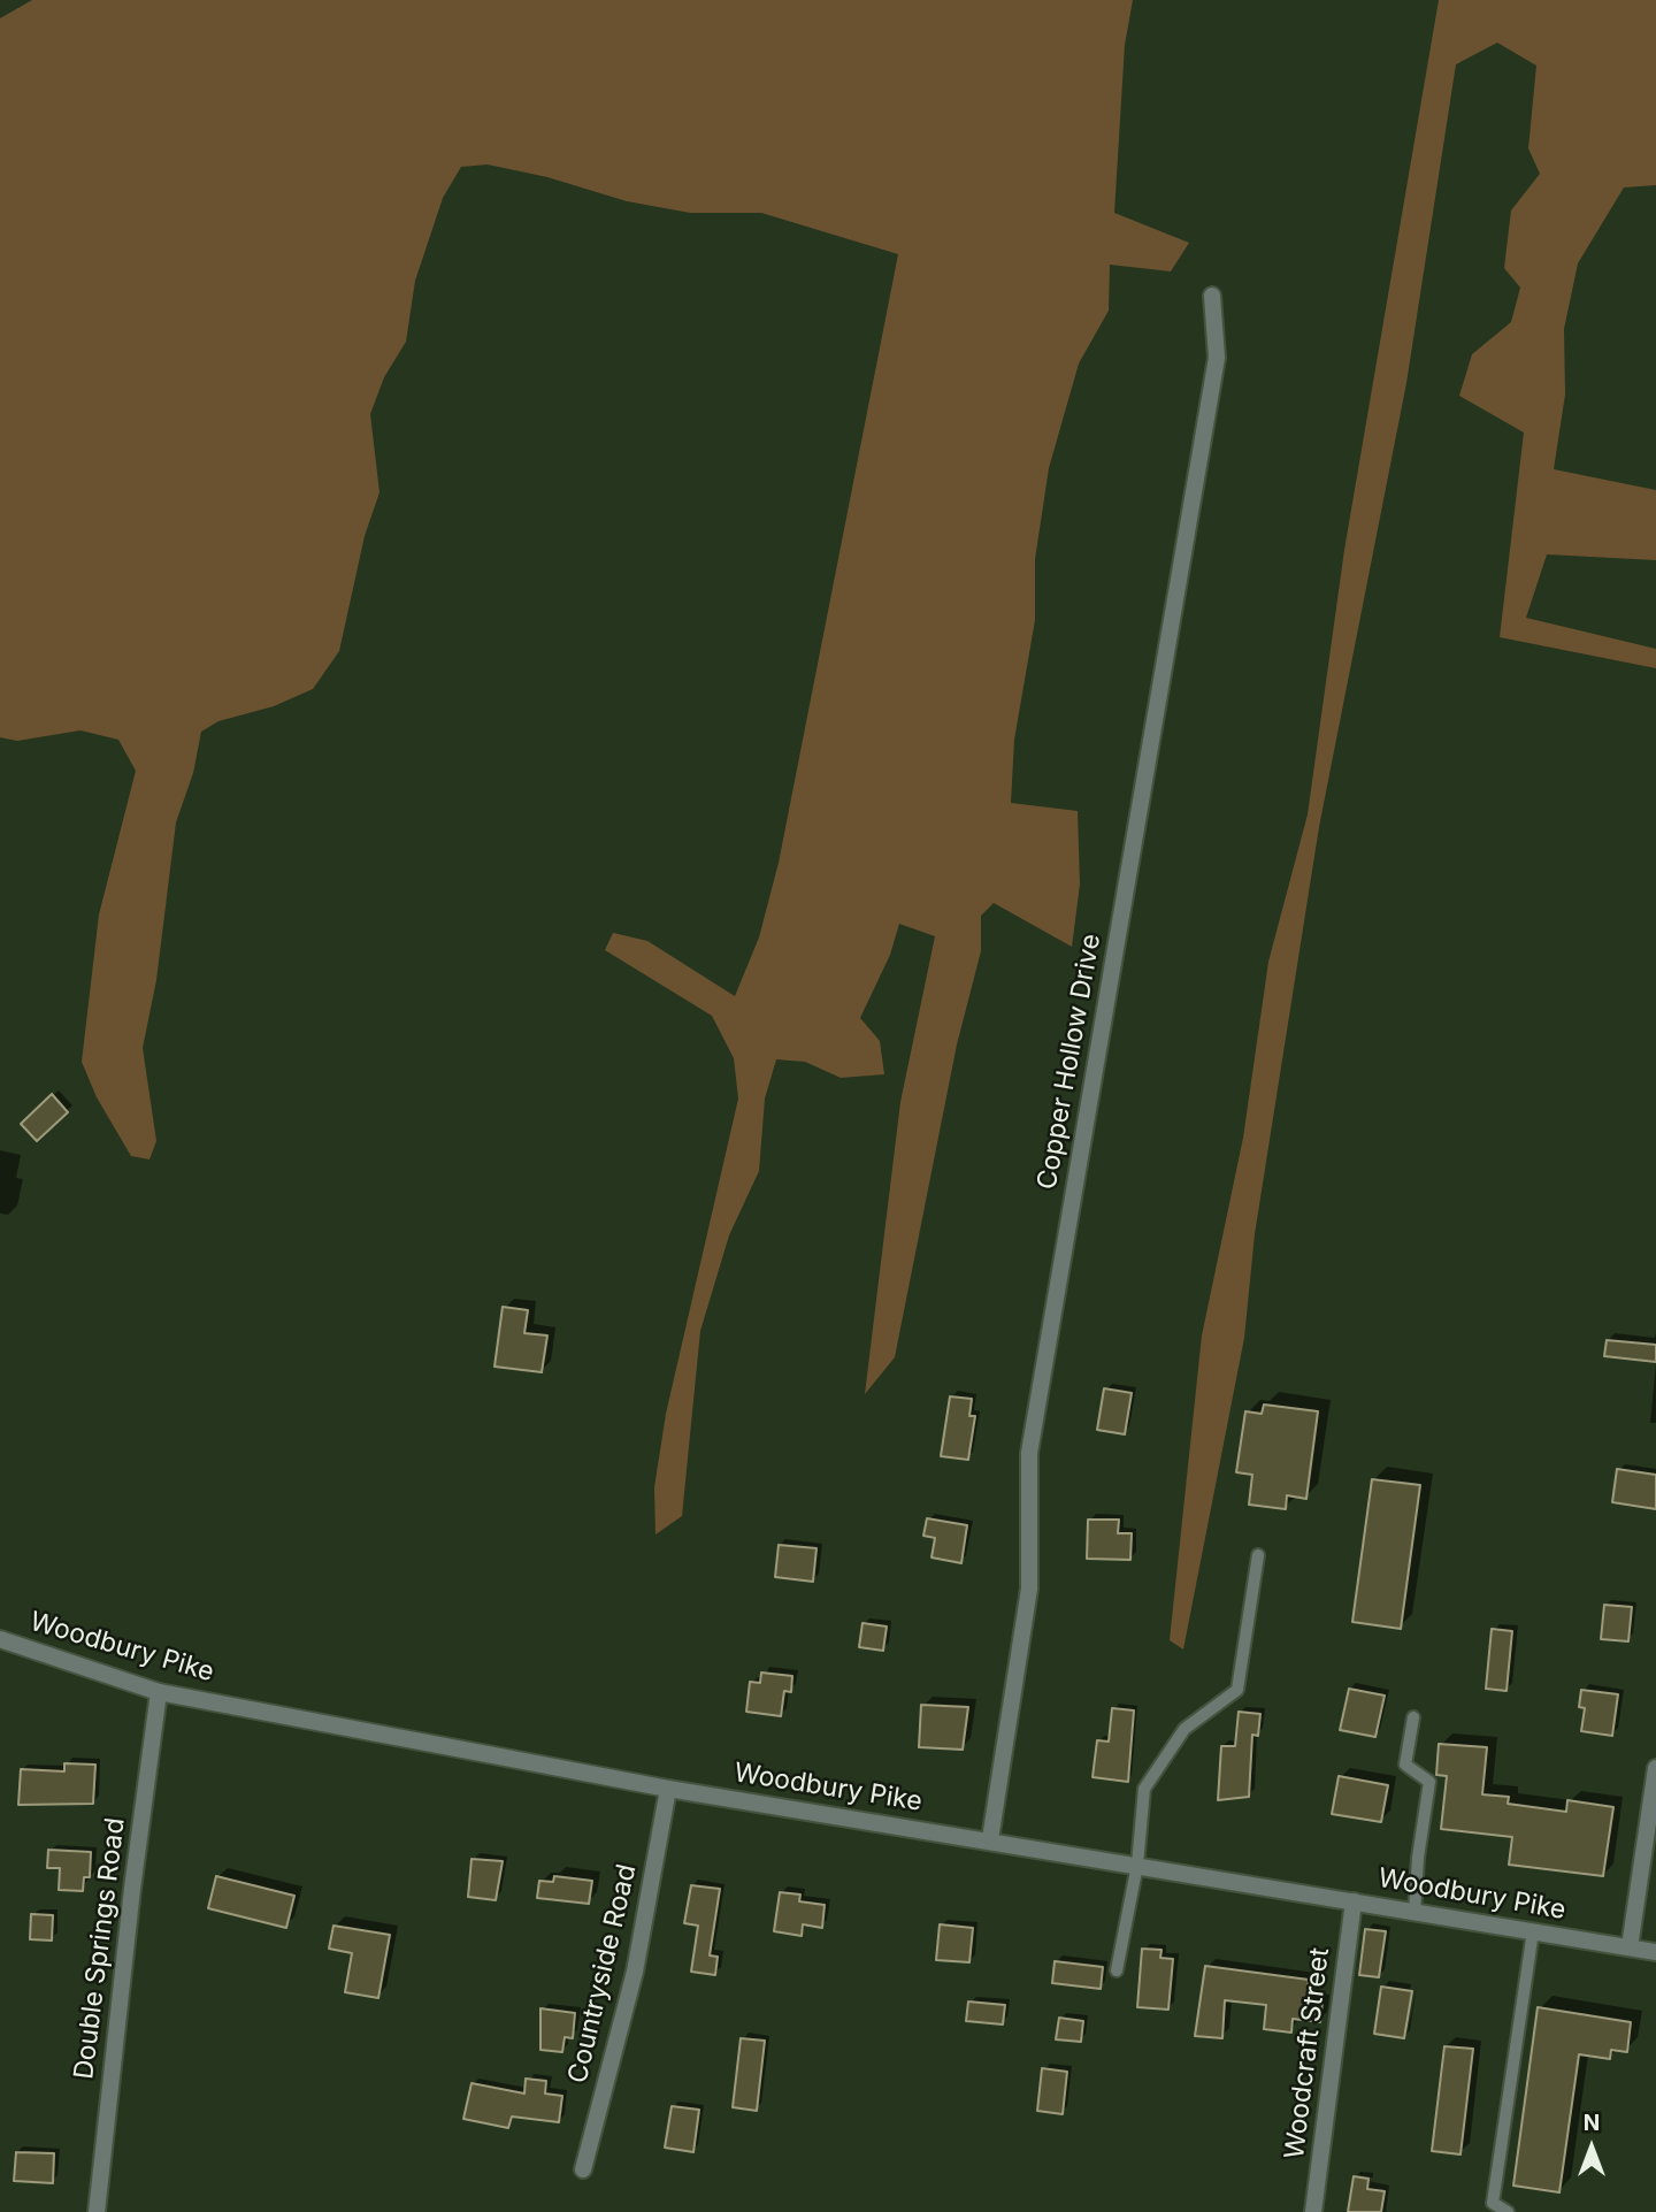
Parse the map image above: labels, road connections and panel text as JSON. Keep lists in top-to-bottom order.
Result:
{
  "streets": {
    "street": [
      "Copper Hollow Drive",
      "Woodbury Pike",
      "Double Springs Road",
      "Countryside Road",
      "Woodcraft Street"
    ]
  },
  "crossings": [
    ["Copper Hollow Drive", "Woodbury Pike"],
    ["Woodbury Pike", "Double Springs Road"],
    ["Woodbury Pike", "Countryside Road"],
    ["Woodbury Pike", "Woodcraft Street"]
  ],
  "north": "top"
}
